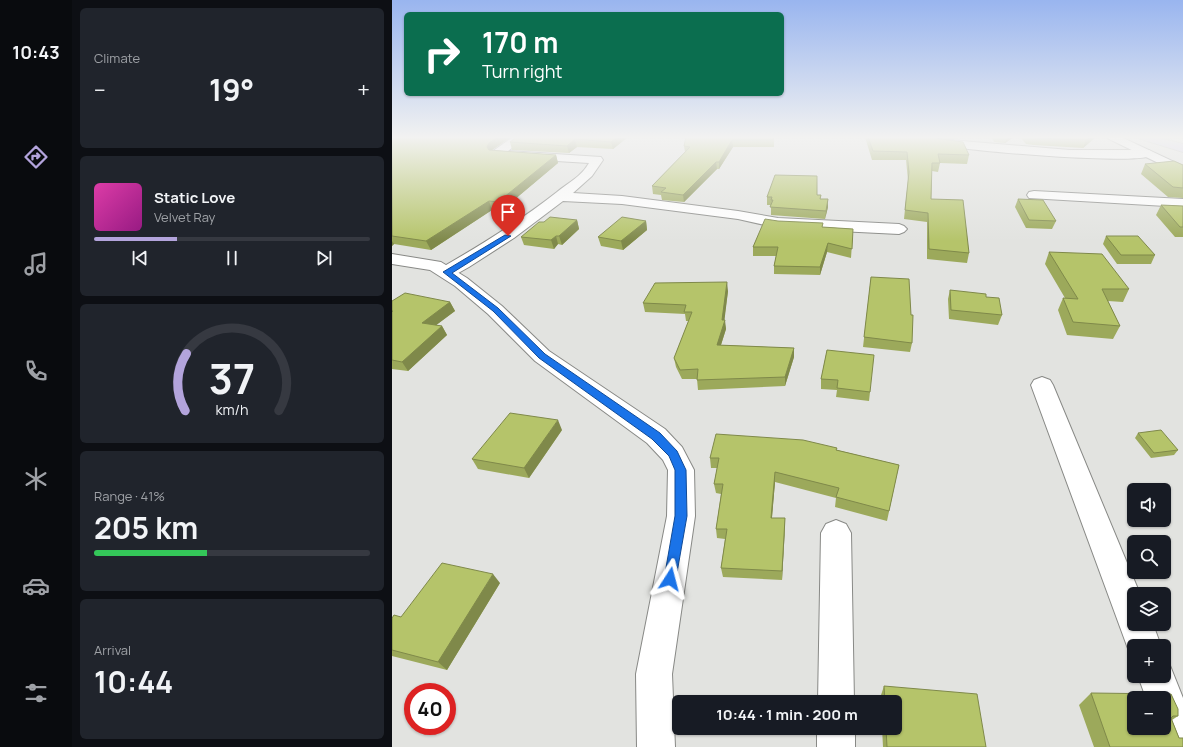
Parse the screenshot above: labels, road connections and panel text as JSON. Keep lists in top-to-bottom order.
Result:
{
  "page": {
    "tabs": "10:43",
    "tile": [
      "Climate",
      ["Range · 41%", "205 km"],
      ["Arrival", "10:44"]
    ],
    "turn": ["170 m", "Turn right"],
    "heat": ["−", "19°", "+"],
    "song": ["Static Love", "Velvet Ray"],
    "map_buttons": ["+", "−"],
    "limit": "40",
    "trip": "10:44 · 1 min · 200 m",
    "gauge": ["37", "km/h"]
  }
}
